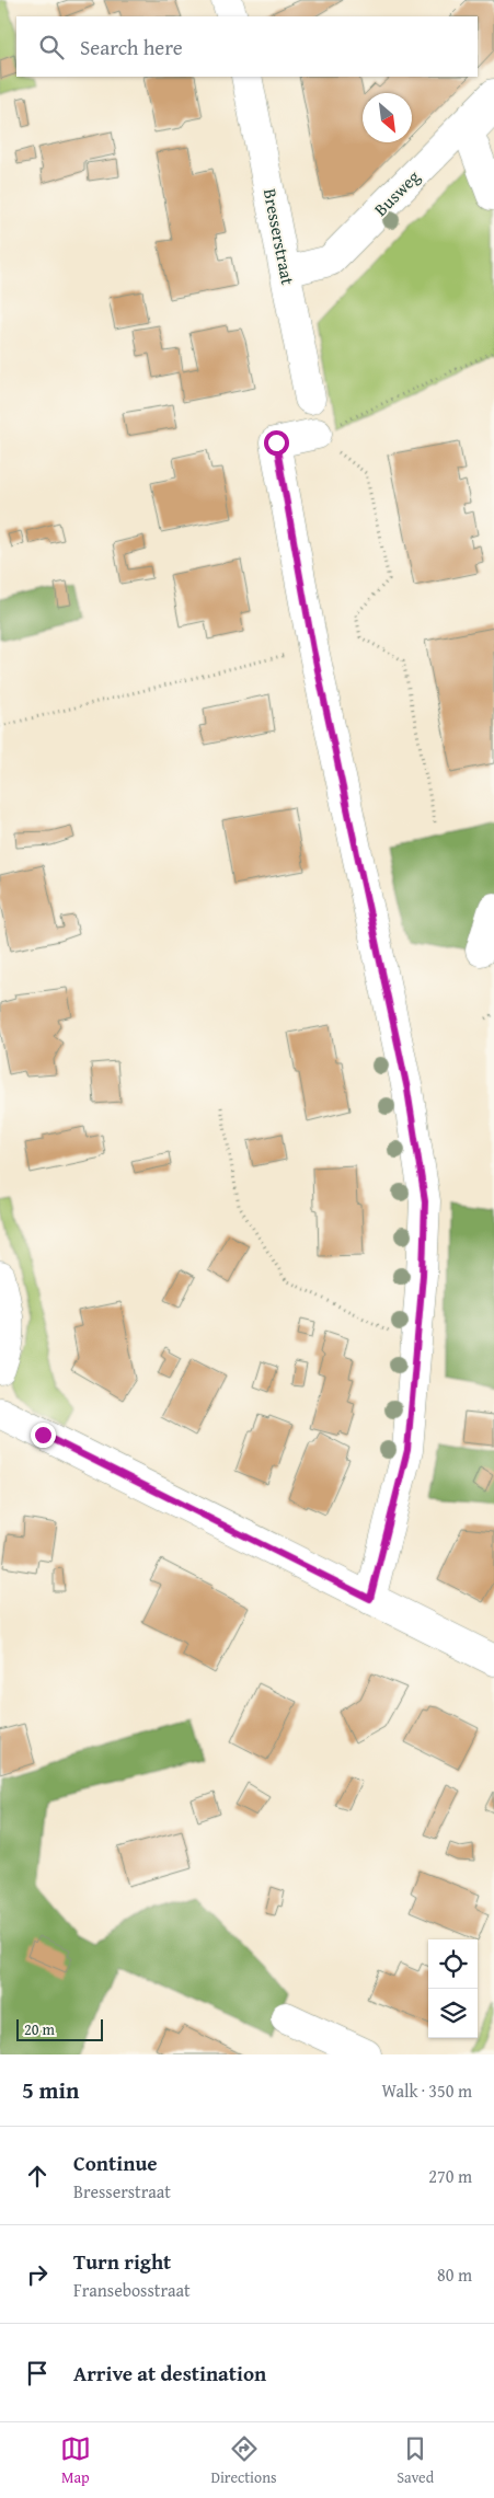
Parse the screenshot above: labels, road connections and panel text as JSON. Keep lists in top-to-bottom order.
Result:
{
  "streets": {
    "street": ["Busweg", "Bresserstraat"]
  },
  "crossings": [
    ["Busweg", "Bresserstraat"]
  ],
  "scale_bar": "20 m",
  "north": "bottom right",
  "page": {
    "search": "Search here",
    "scale": "20 m",
    "heading": ["5 min", "Walk · 350 m"],
    "list": [
      ["Continue", "Bresserstraat", "270 m"],
      ["Turn right", "Fransebosstraat", "80 m"],
      "Arrive at destination"
    ],
    "nav": ["Map", "Directions", "Saved"]
  }
}
